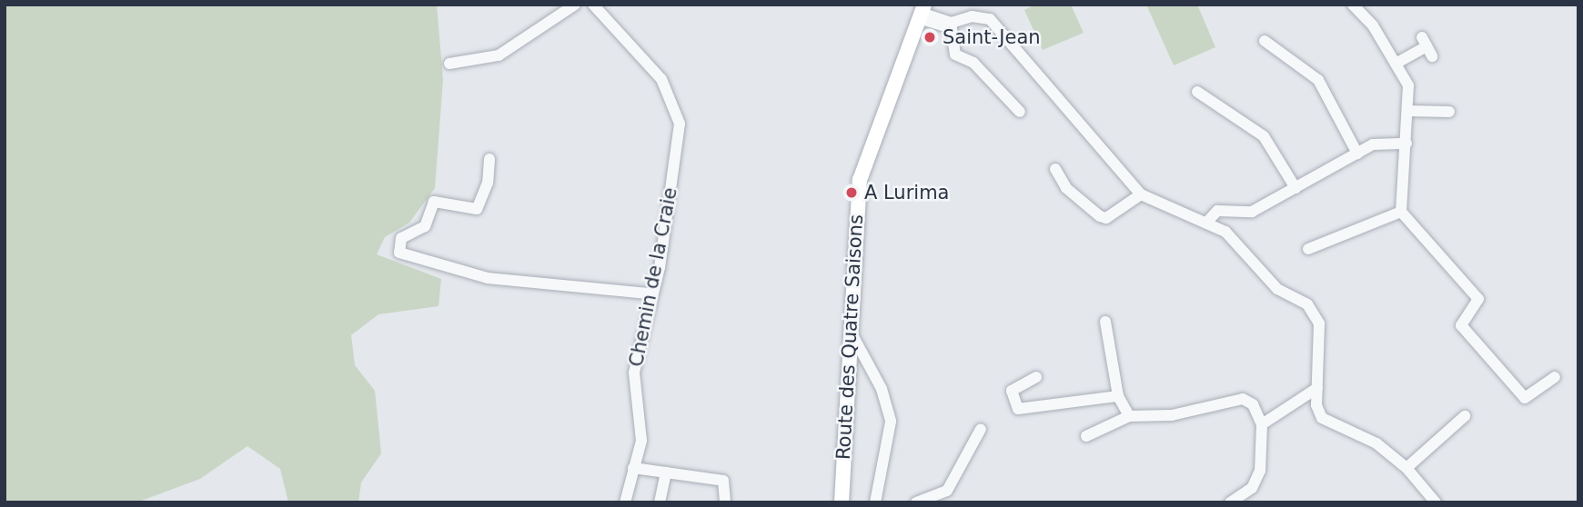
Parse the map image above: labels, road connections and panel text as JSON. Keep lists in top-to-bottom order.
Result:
{
  "streets": {
    "main road": ["Route des Quatre Saisons"],
    "street": ["Chemin de la Craie"]
  },
  "places": ["Saint-Jean", "A Lurima"]
}
